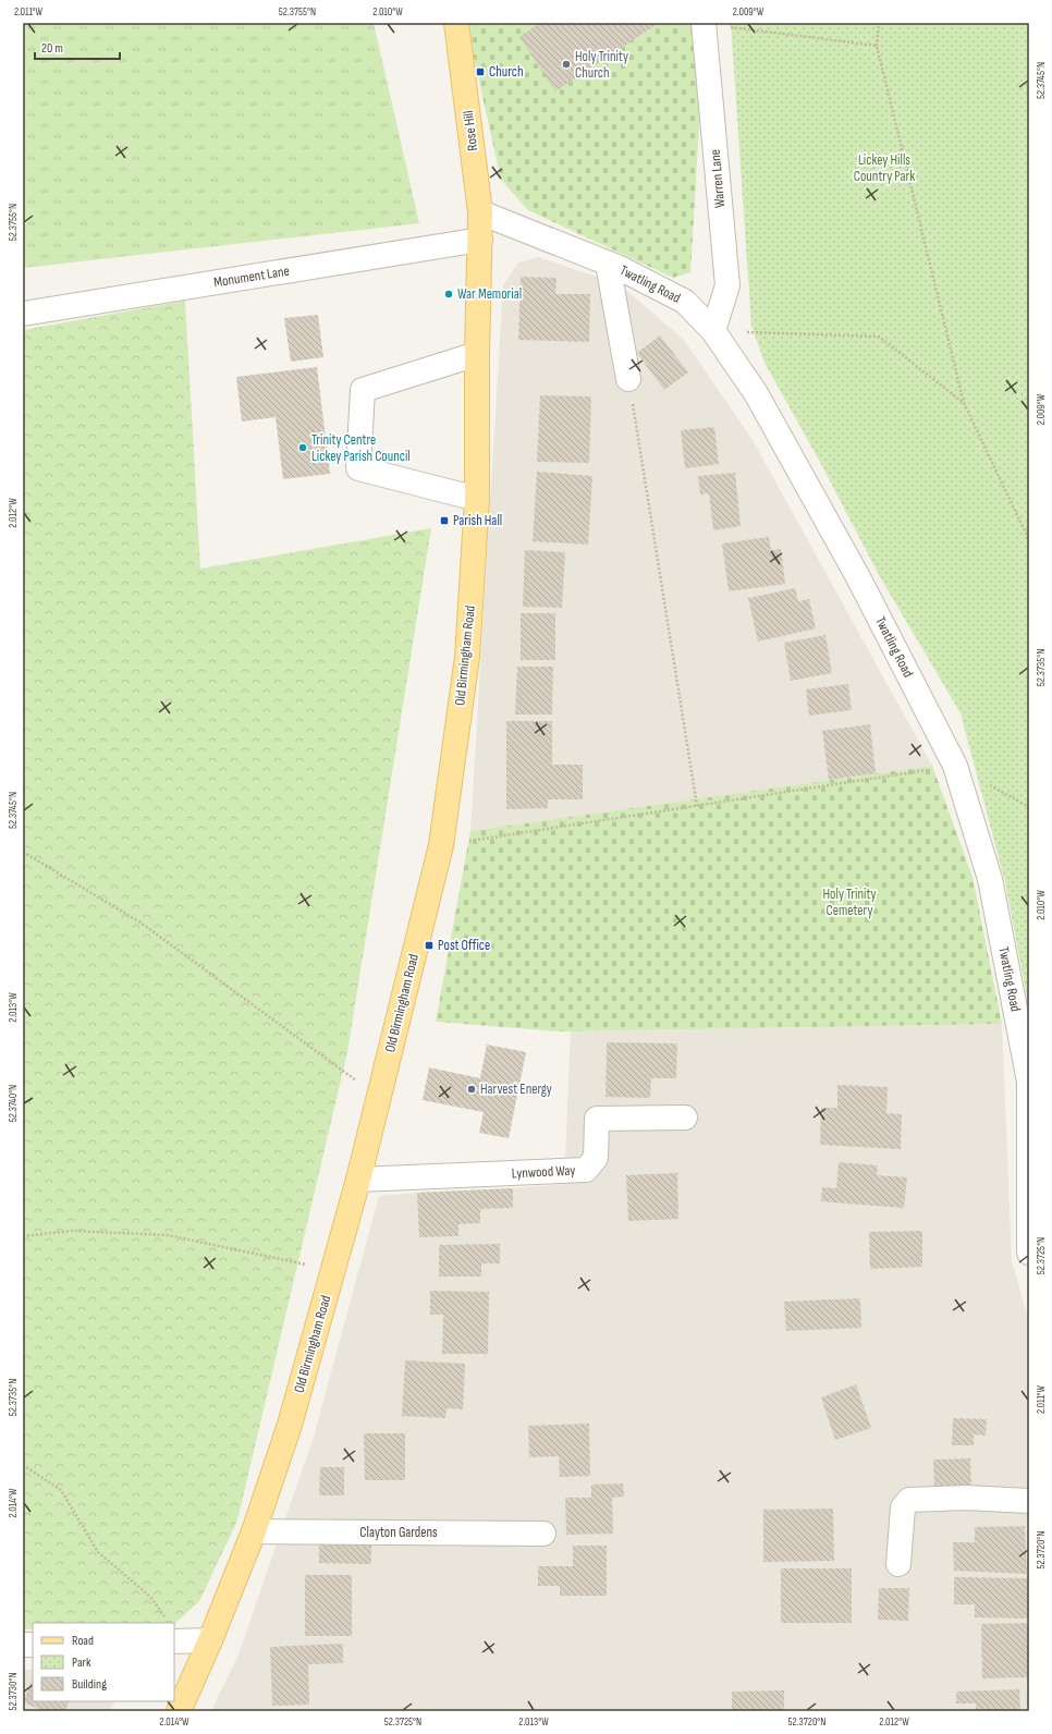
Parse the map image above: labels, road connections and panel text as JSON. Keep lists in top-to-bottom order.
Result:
{
  "streets": {
    "main road": ["Rose Hill", "Old Birmingham Road"],
    "street": [
      "Warren Lane",
      "Monument Lane",
      "Twatling Road",
      "Lynwood Way",
      "Clayton Gardens"
    ]
  },
  "crossings": [
    ["Rose Hill", "Monument Lane"],
    ["Rose Hill", "Twatling Road"],
    ["Rose Hill", "Old Birmingham Road"],
    ["Warren Lane", "Twatling Road"],
    ["Monument Lane", "Old Birmingham Road"],
    ["Old Birmingham Road", "Lynwood Way"],
    ["Old Birmingham Road", "Clayton Gardens"]
  ],
  "parks": ["Lickey Hills Country Park", "Holy Trinity Cemetery"],
  "places": {
    "other": [
      "Holy Trinity Church",
      "War Memorial",
      "Trinity Centre Lickey Parish Council",
      "Harvest Energy"
    ],
    "transit": ["Church", "Parish Hall", "Post Office"]
  },
  "legend": ["Road", "Park", "Building"],
  "scale_bar": "20 m",
  "coordinates": [
    "2.011°W",
    "52.3755°N",
    "2.010°W",
    "2.009°W",
    "52.3745°N",
    "2.012°W",
    "52.3735°N",
    "2.013°W",
    "52.3740°N",
    "52.3725°N",
    "2.014°W",
    "52.3720°N",
    "52.3730°N"
  ]
}
